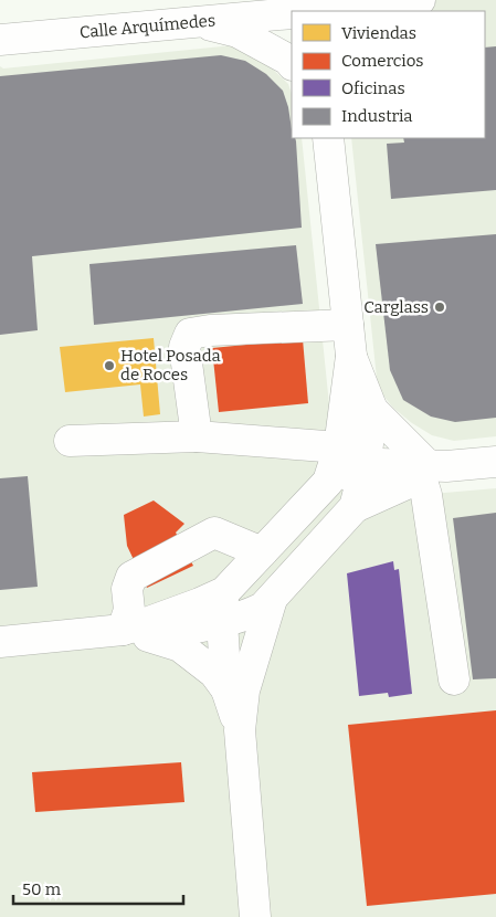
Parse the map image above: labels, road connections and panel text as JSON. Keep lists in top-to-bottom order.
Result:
{
  "streets": {
    "street": ["Calle Arquímedes"]
  },
  "places": ["Carglass", "Hotel Posada de Roces"],
  "legend": [
    "Viviendas",
    "Comercios",
    "Oficinas",
    "Industria"
  ],
  "scale_bar": "50 m"
}
